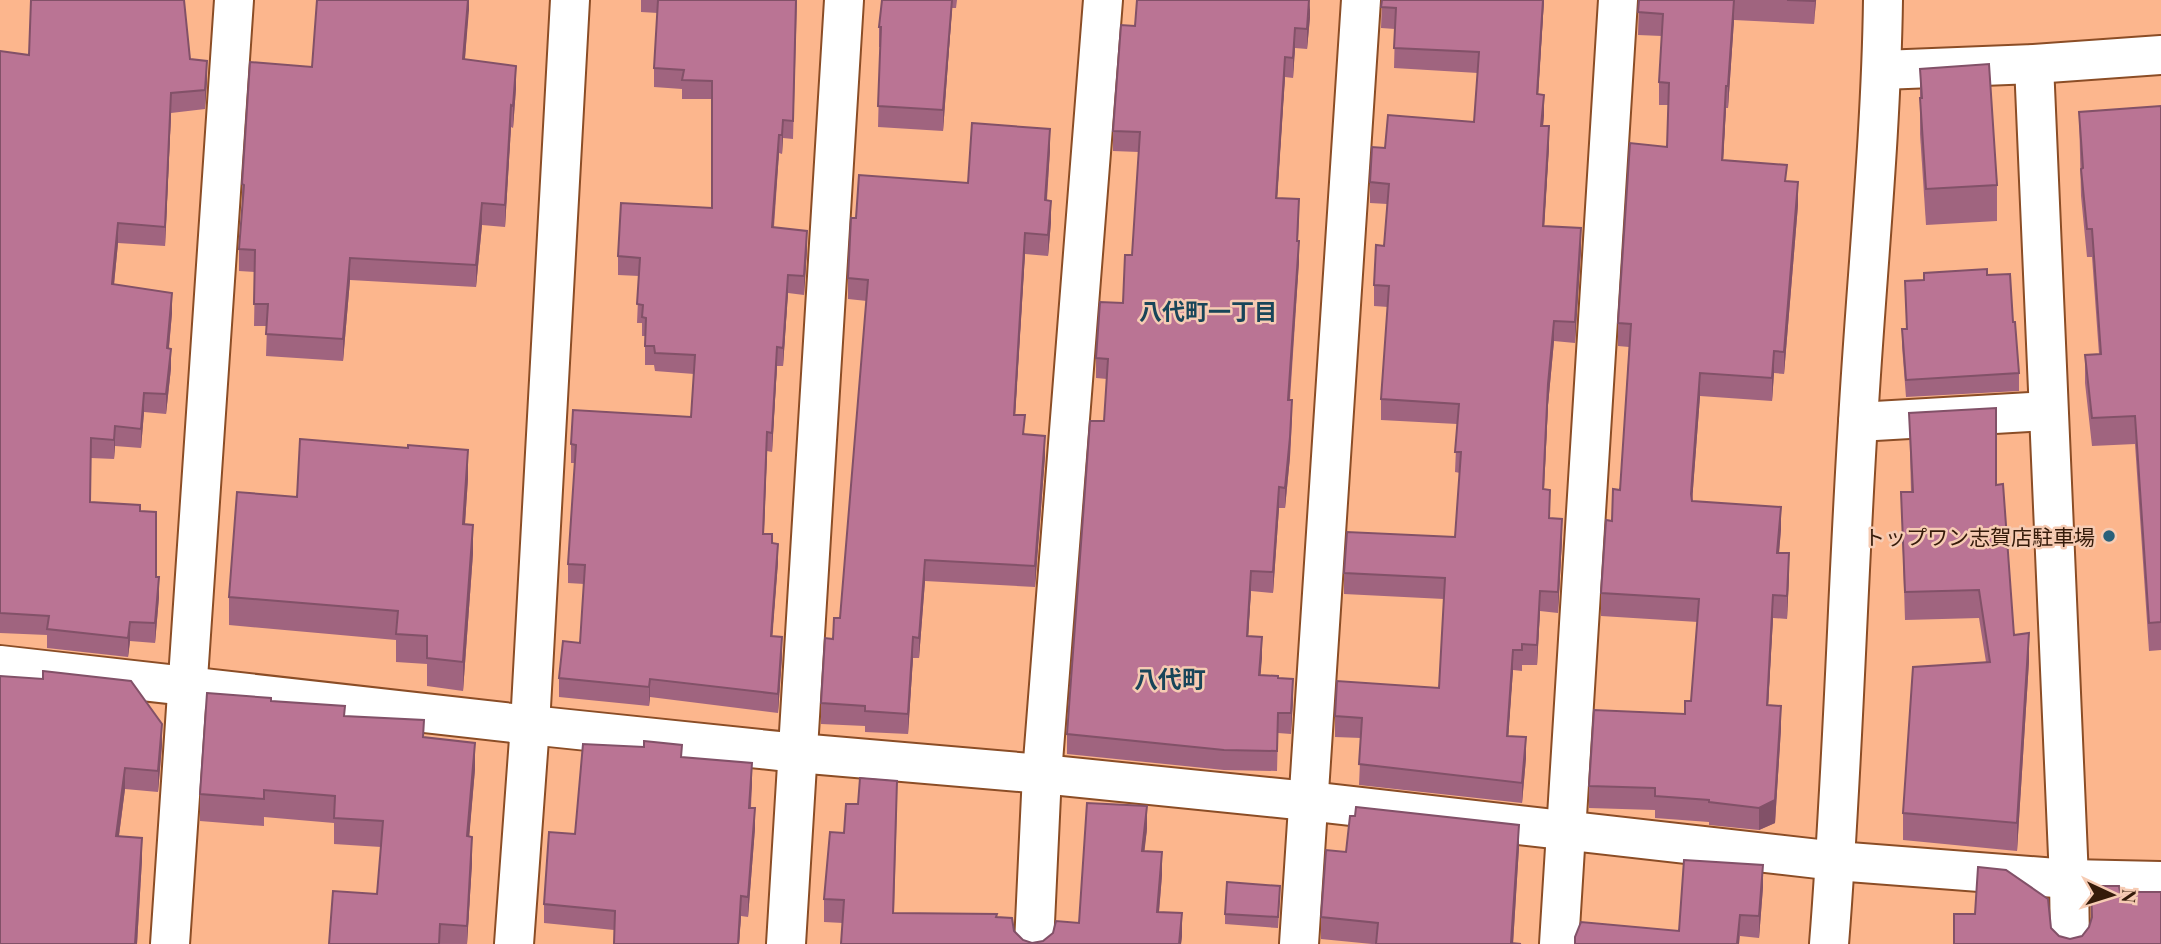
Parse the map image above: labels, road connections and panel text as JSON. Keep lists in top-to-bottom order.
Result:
{
  "districts": ["八代町一丁目", "八代町"],
  "places": ["トップワン志賀店駐車場"],
  "north": "right"
}
